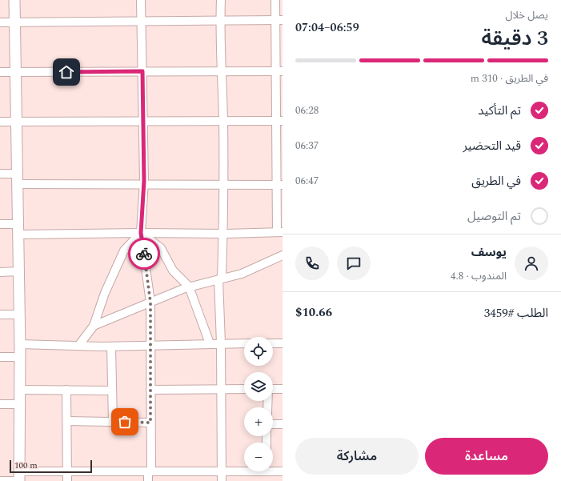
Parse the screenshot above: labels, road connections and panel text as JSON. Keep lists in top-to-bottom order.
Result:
{
  "scale_bar": "100 m",
  "page": {
    "heading": ["3 دقيقة", "يصل خلال", "06:59–07:04"],
    "panel": [
      "يوسف",
      "المندوب · 4.8",
      "الطلب #3459",
      "$10.66"
    ],
    "bar": "في الطريق · 310 m",
    "list": [
      ["تم التأكيد", "06:28"],
      ["قيد التحضير", "06:37"],
      ["في الطريق", "06:47"],
      "تم التوصيل"
    ],
    "map_buttons": ["+", "−"],
    "buttons": ["مساعدة", "مشاركة"],
    "scale": "100 m"
  }
}
